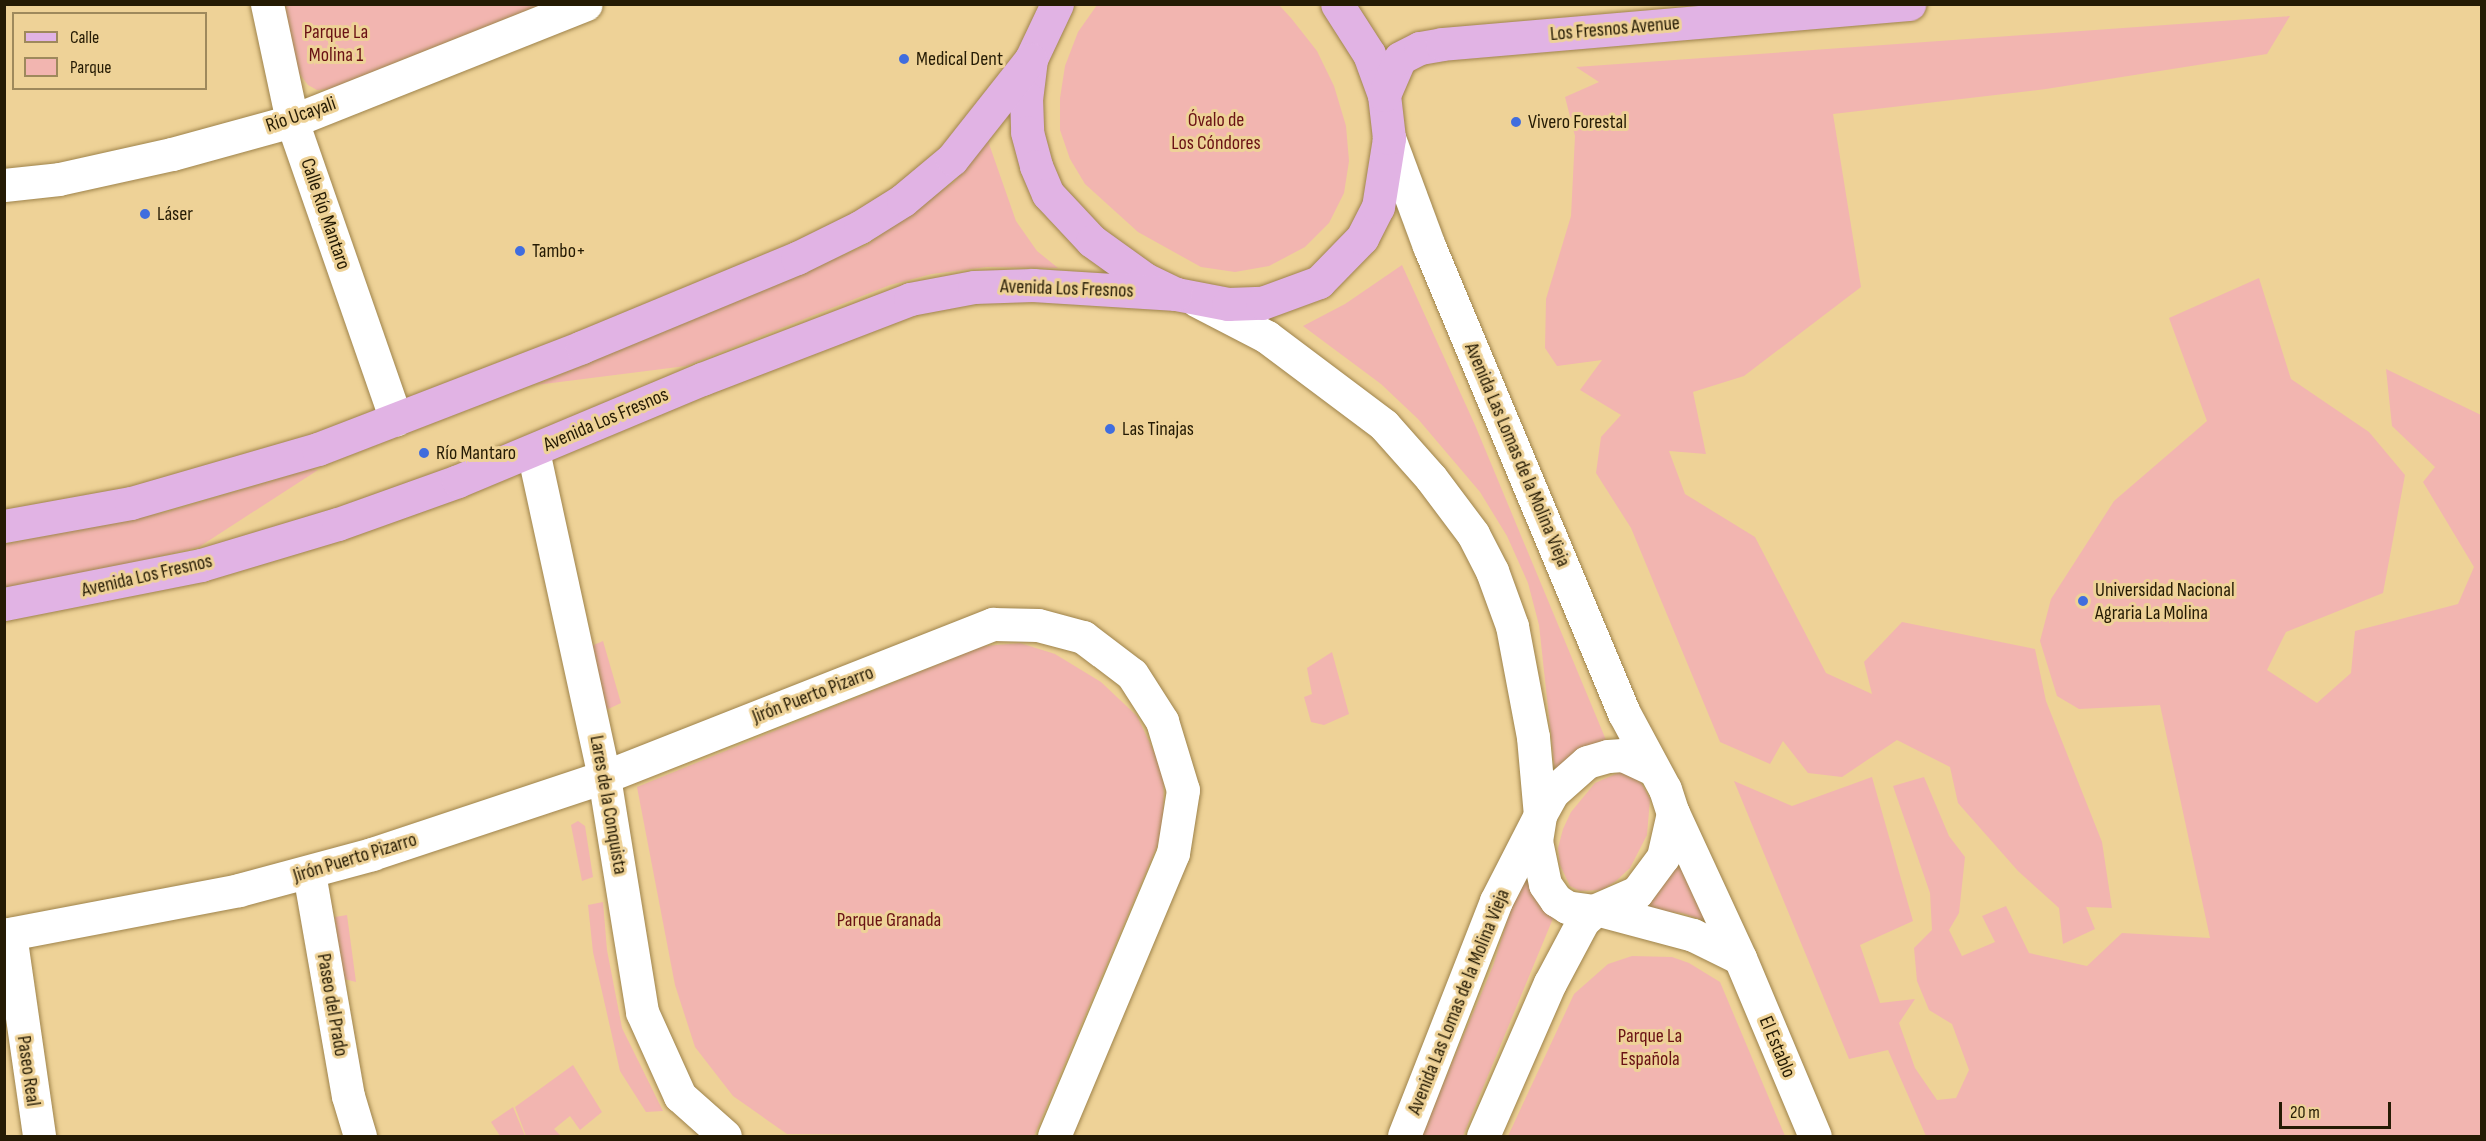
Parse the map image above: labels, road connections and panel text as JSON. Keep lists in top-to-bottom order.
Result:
{
  "streets": {
    "main road": ["Los Fresnos Avenue", "Avenida Los Fresnos"],
    "street": [
      "Río Ucayali",
      "Calle Río Mantaro",
      "Avenida Las Lomas de la Molina Vieja",
      "Jirón Puerto Pizarro",
      "Lares de la Conquista",
      "Paseo del Prado",
      "El Establo",
      "Paseo Real"
    ]
  },
  "crossings": [
    ["Los Fresnos Avenue", "Avenida Los Fresnos"],
    ["Río Ucayali", "Calle Río Mantaro"],
    ["Avenida Los Fresnos", "Avenida Las Lomas de la Molina Vieja"],
    ["Avenida Los Fresnos", "Lares de la Conquista"],
    ["Avenida Las Lomas de la Molina Vieja", "El Establo"],
    ["Jirón Puerto Pizarro", "Lares de la Conquista"],
    ["Jirón Puerto Pizarro", "Paseo del Prado"],
    ["Jirón Puerto Pizarro", "Paseo Real"]
  ],
  "parks": [
    "Parque La Molina 1",
    "Óvalo de Los Cóndores",
    "Parque Granada",
    "Parque La Española"
  ],
  "places": [
    "Medical Dent",
    "Vivero Forestal",
    "Láser",
    "Tambo+",
    "Las Tinajas",
    "Río Mantaro",
    "Universidad Nacional Agraria La Molina"
  ],
  "legend": ["Calle", "Parque"],
  "scale_bar": "20 m"
}
